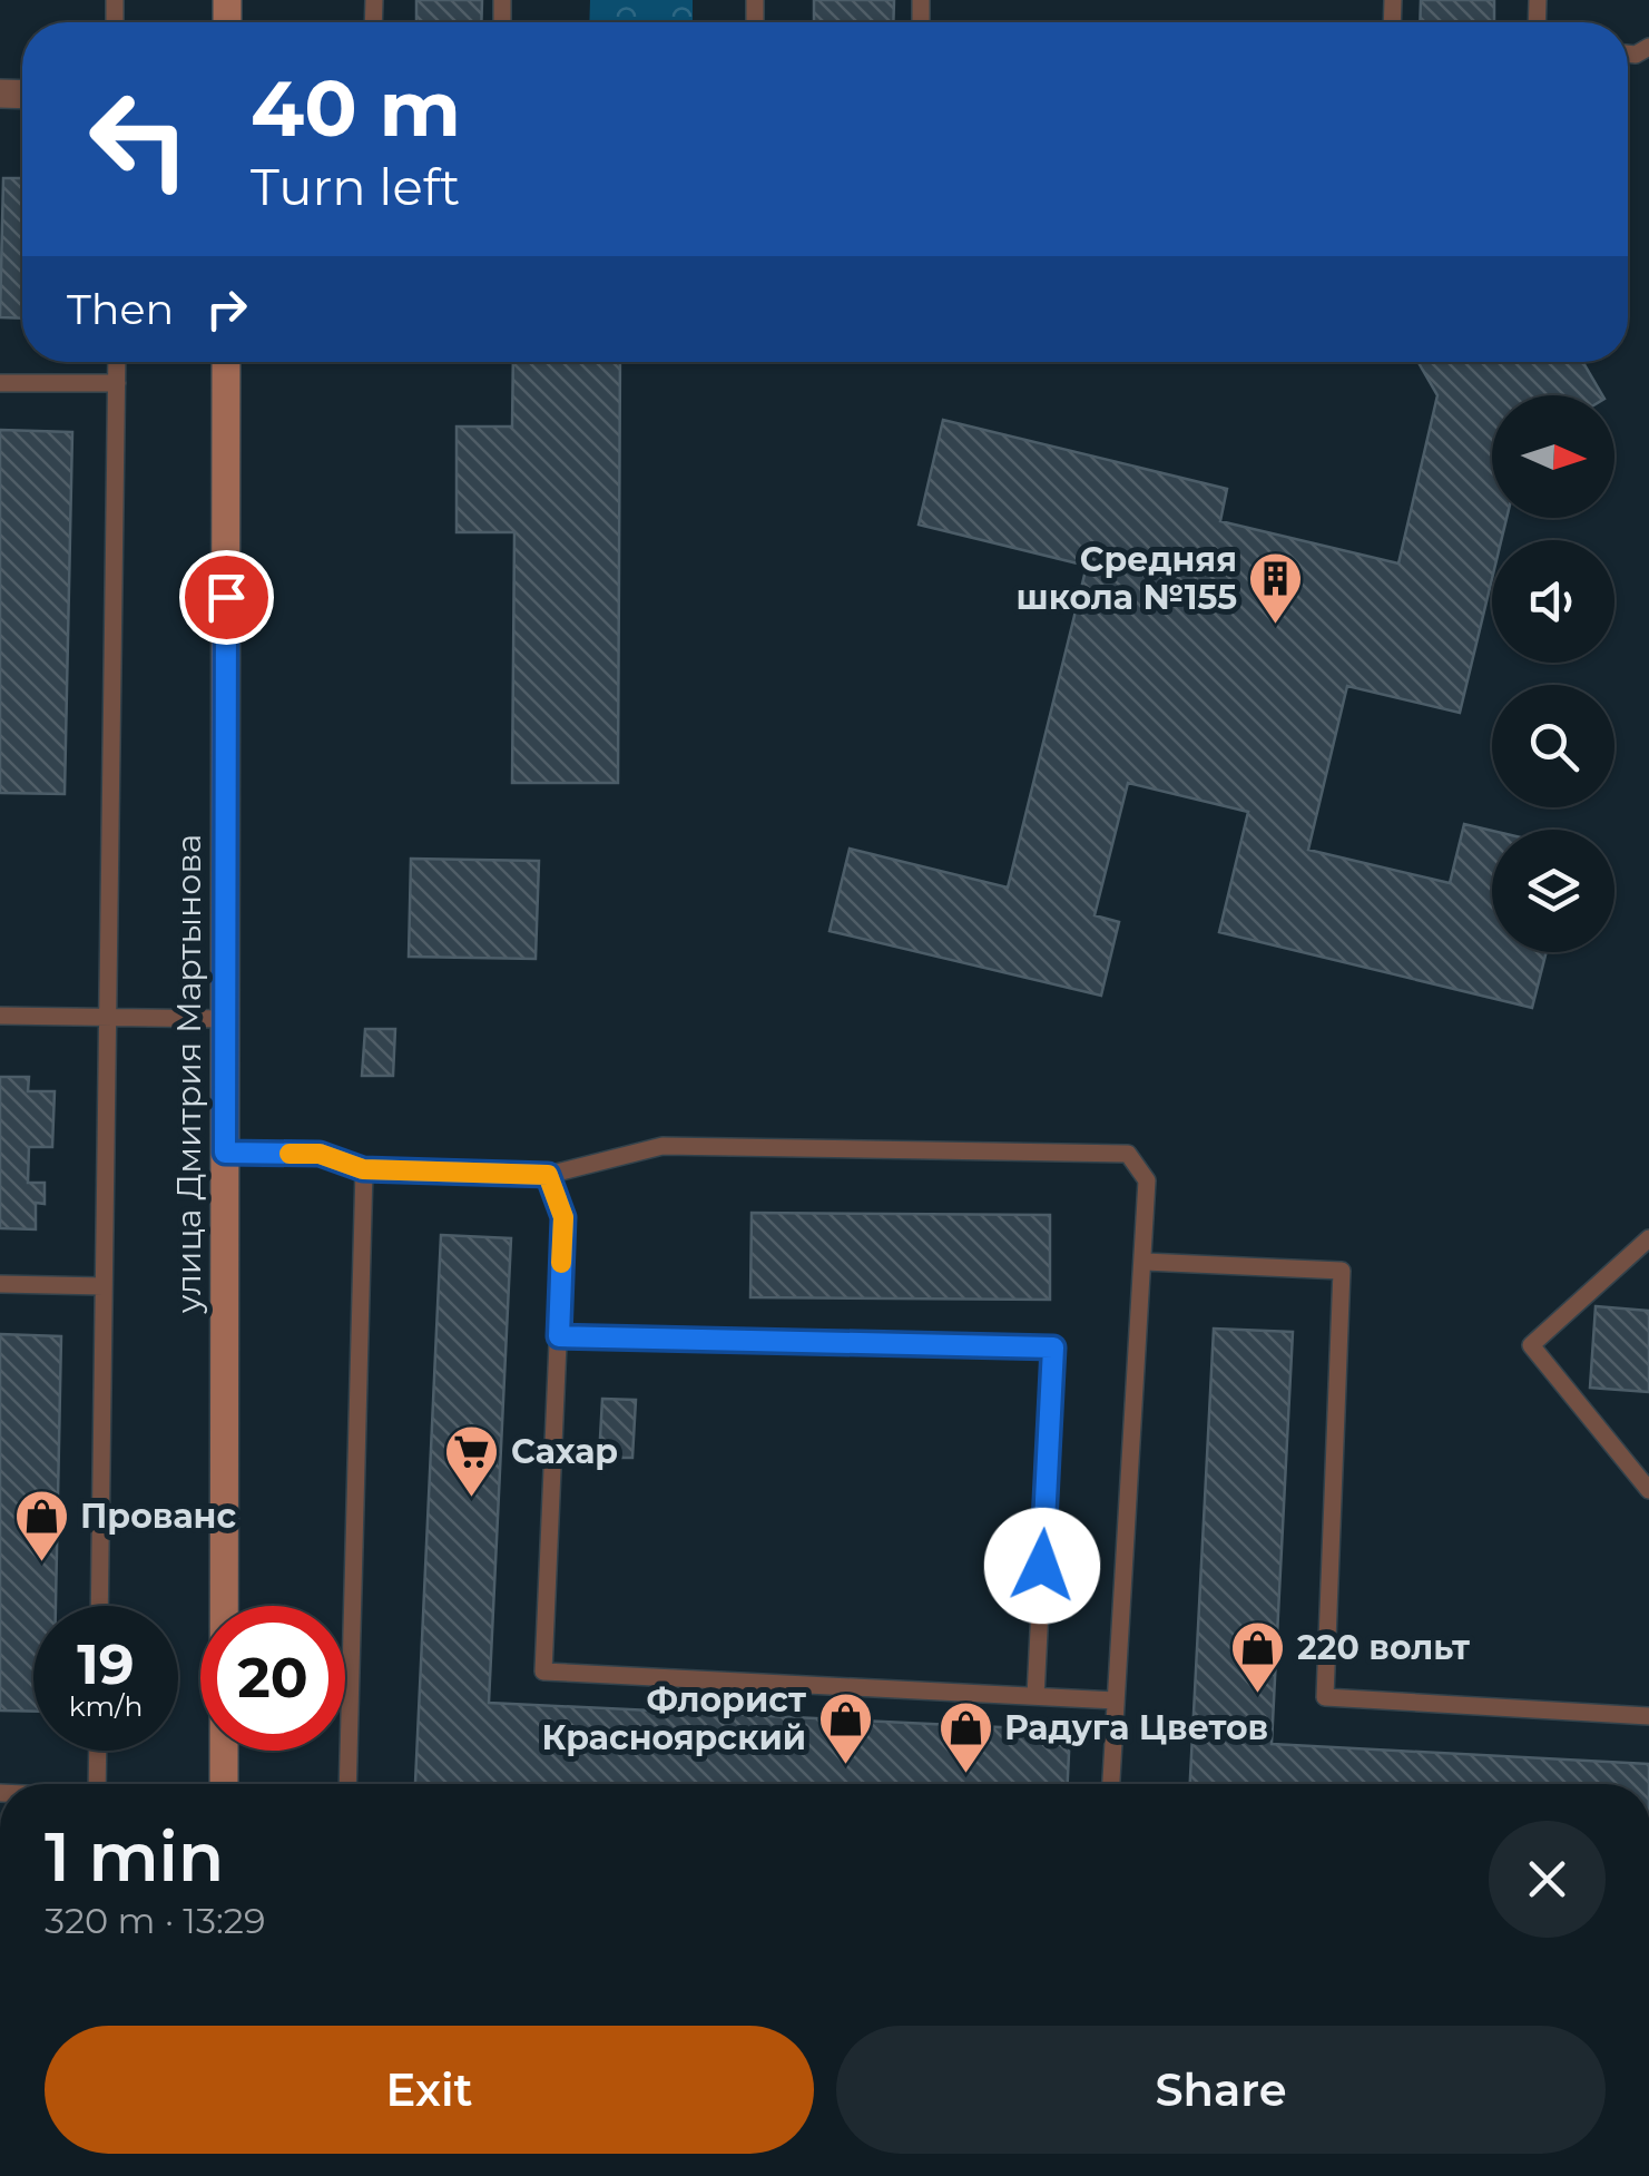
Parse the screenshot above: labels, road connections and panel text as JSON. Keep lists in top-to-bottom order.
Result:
{
  "streets": {
    "street": ["улица Дмитрия Мартынова"]
  },
  "places": {
    "building": ["Средняя школа №155"],
    "supermarket": ["Сахар"],
    "shop": [
      "Прованс",
      "220 вольт",
      "Флорист Красноярский",
      "Радуга Цветов"
    ]
  },
  "north": "right",
  "page": {
    "turn": ["40 m", "Turn left"],
    "then": "Then",
    "speed": "19 km/h",
    "limit": "20",
    "heading": ["1 min", "320 m · 13:29"],
    "buttons": ["Exit", "Share"]
  }
}
